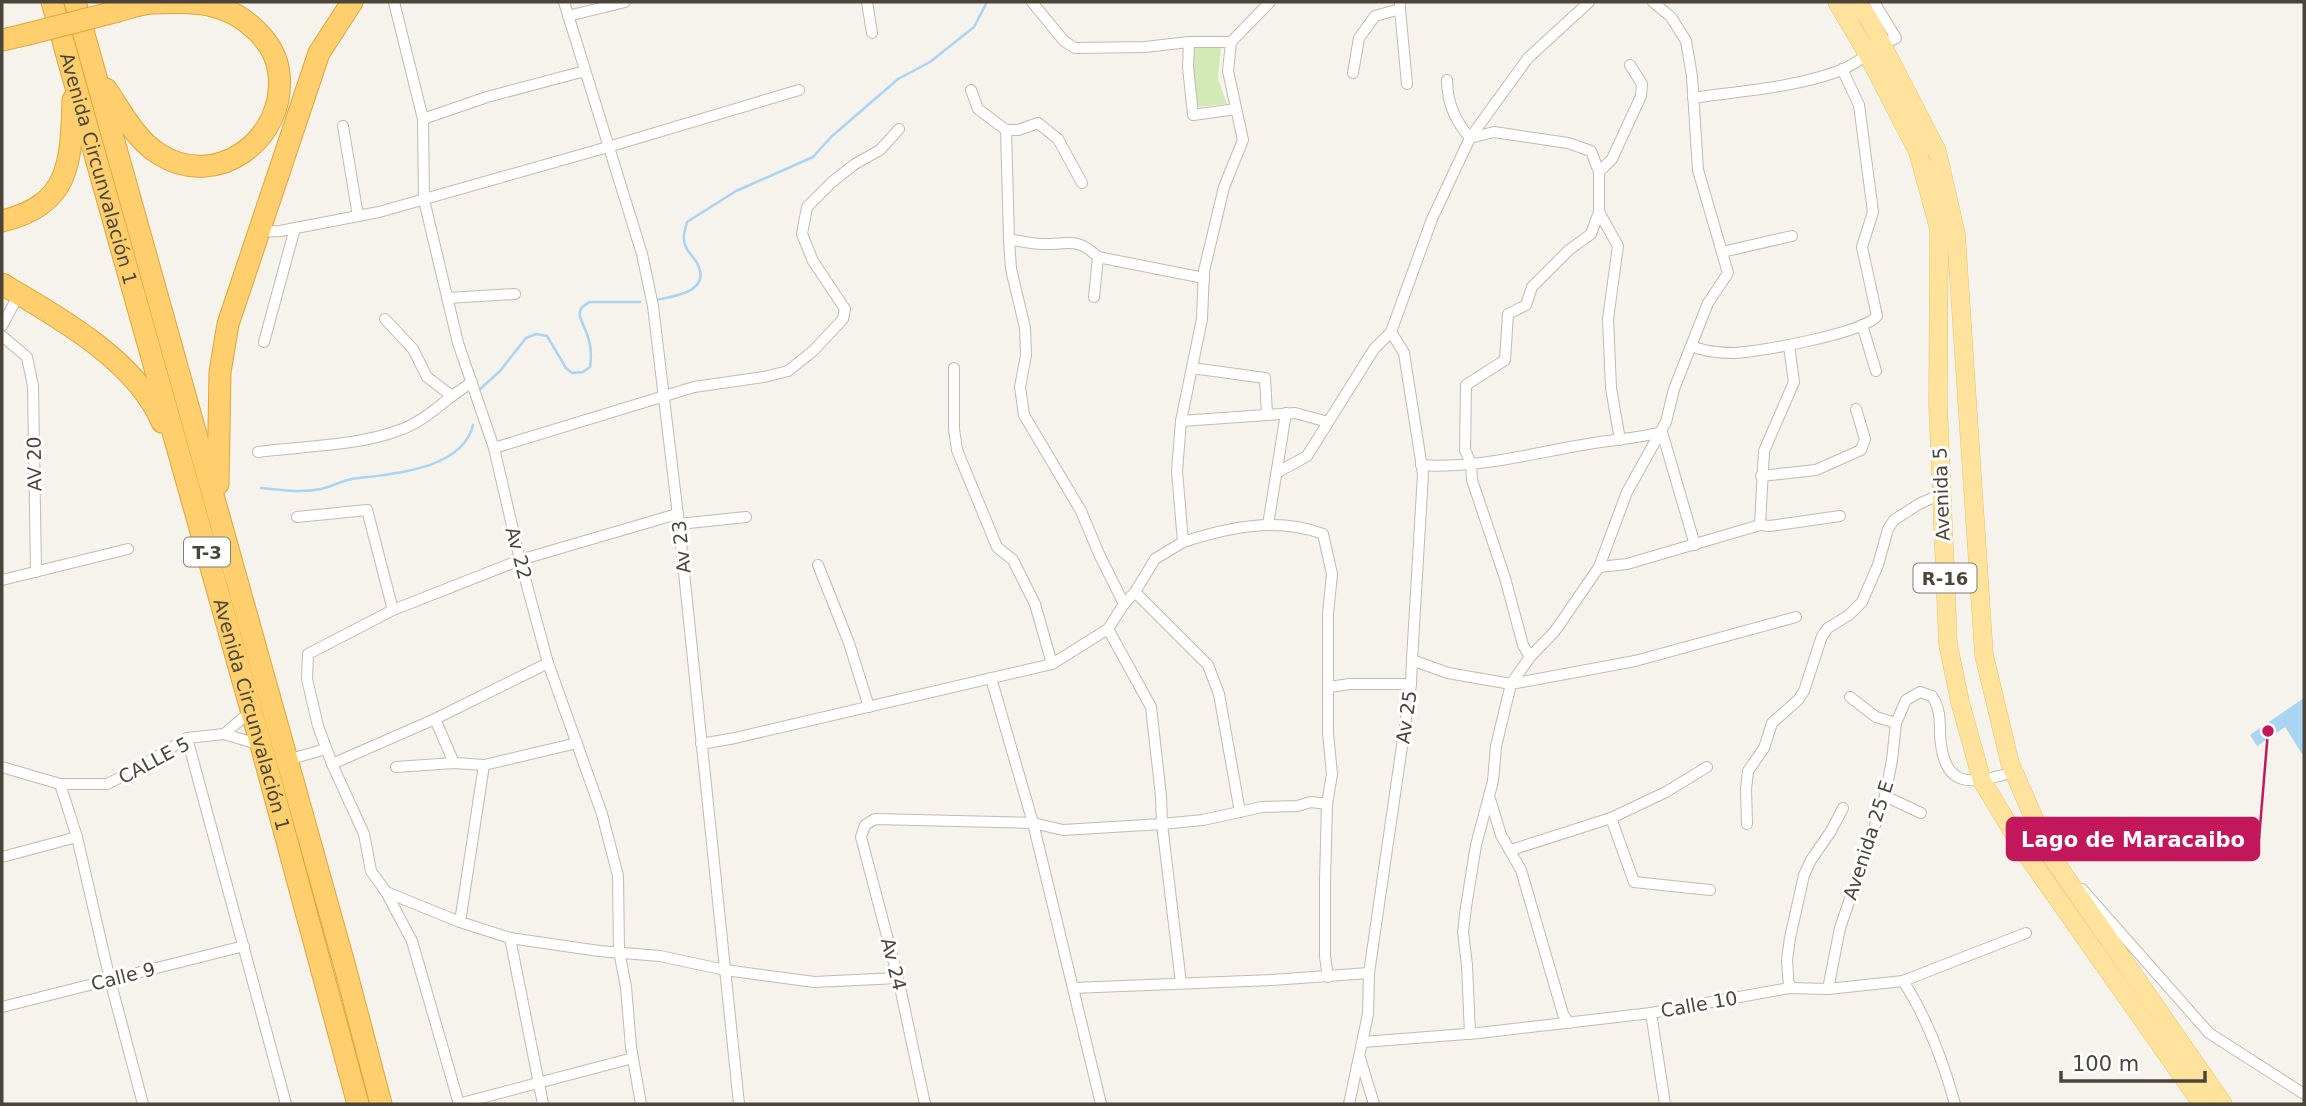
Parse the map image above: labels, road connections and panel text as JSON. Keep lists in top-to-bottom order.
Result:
{
  "streets": {
    "highway": ["Avenida Circunvalación 1", "T-3"],
    "main road": ["Avenida 5", "R-16"],
    "street": [
      "AV 20",
      "Av 23",
      "Av 22",
      "Av 25",
      "CALLE 5",
      "Avenida 25 E",
      "Av 24",
      "Calle 9",
      "Calle 10"
    ]
  },
  "crossings": [
    ["Avenida 5", "Avenida 25 E"],
    ["Av 25", "Calle 10"],
    ["Avenida 25 E", "Calle 10"]
  ],
  "places": ["Lago de Maracaibo"],
  "scale_bar": "100 m"
}
